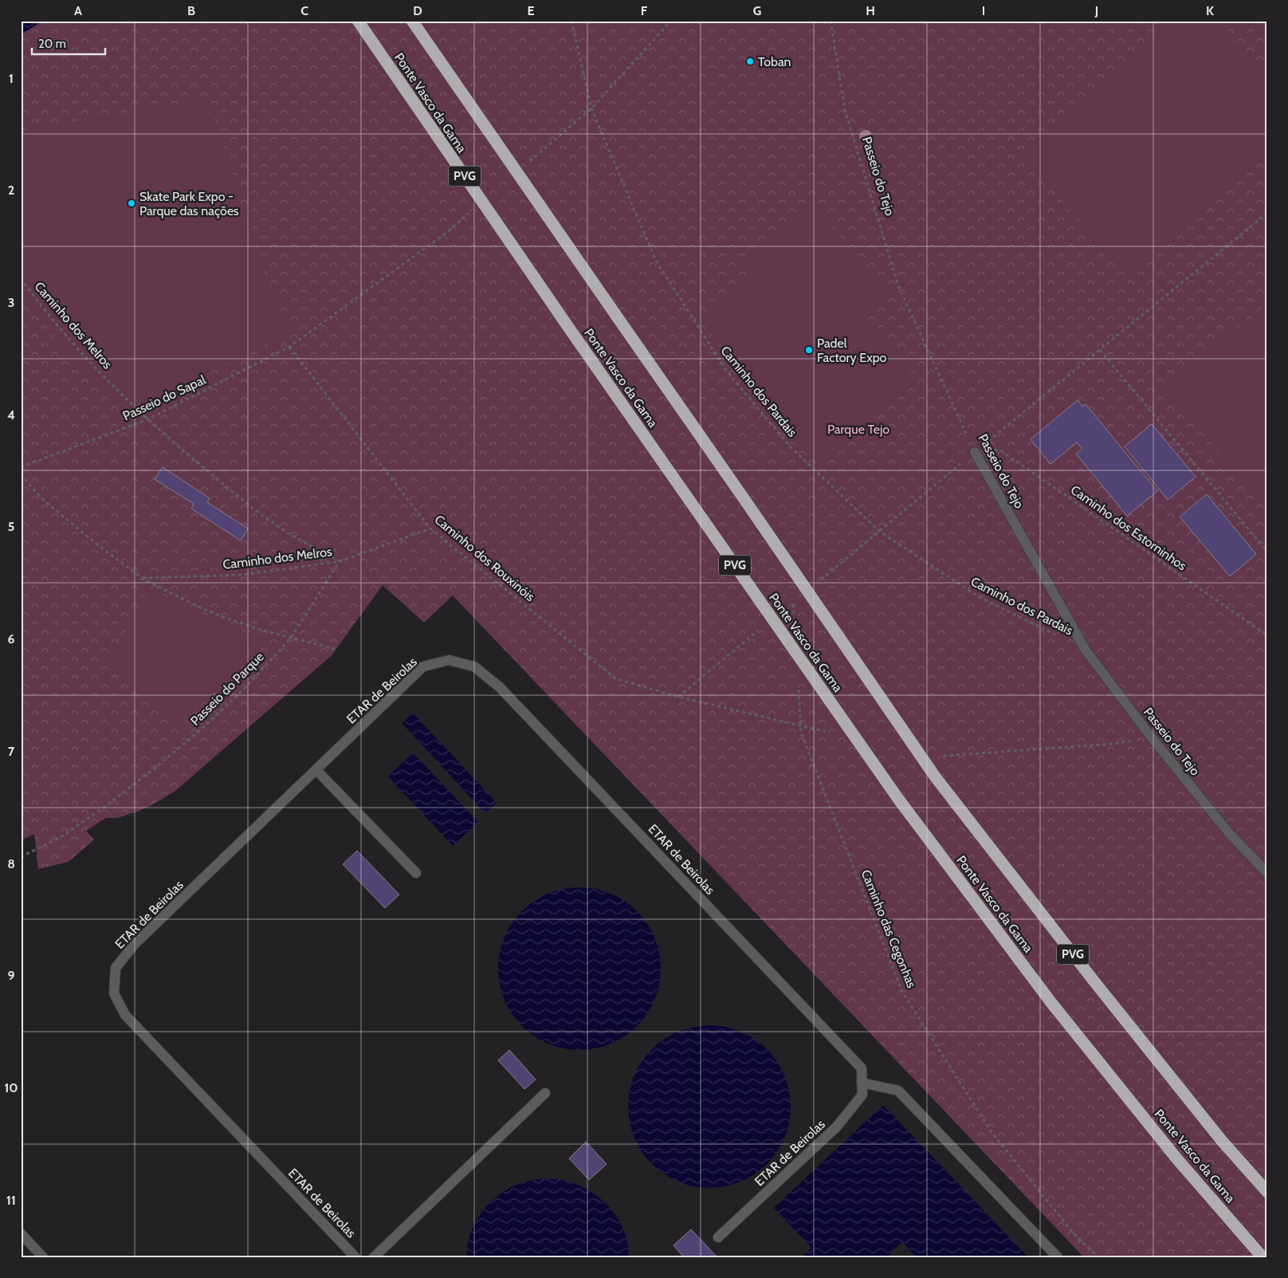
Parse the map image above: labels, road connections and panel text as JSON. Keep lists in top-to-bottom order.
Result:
{
  "streets": {
    "highway": ["Ponte Vasco da Gama", "PVG"],
    "street": ["Passeio do Tejo", "ETAR de Beirolas"],
    "path": [
      "Caminho dos Melros",
      "Caminho dos Pardais",
      "Passeio do Sapal",
      "Caminho dos Estorninhos",
      "Caminho dos Rouxinóis",
      "Passeio do Parque",
      "Caminho das Cegonhas"
    ]
  },
  "crossings": [
    ["Passeio do Tejo", "Caminho dos Estorninhos"],
    ["Caminho dos Melros", "Passeio do Sapal"],
    ["Caminho dos Melros", "Passeio do Parque"],
    ["Passeio do Sapal", "Caminho dos Rouxinóis"]
  ],
  "parks": ["Parque Tejo"],
  "places": ["Toban", "Skate Park Expo - Parque das nações", "Padel Factory Expo"],
  "scale_bar": "20 m",
  "grid": {
    "columns": [
      "A",
      "B",
      "C",
      "D",
      "E",
      "F",
      "G",
      "H",
      "I",
      "J",
      "K"
    ],
    "rows": [
      "1",
      "2",
      "3",
      "4",
      "5",
      "6",
      "7",
      "8",
      "9",
      "10",
      "11"
    ]
  }
}
